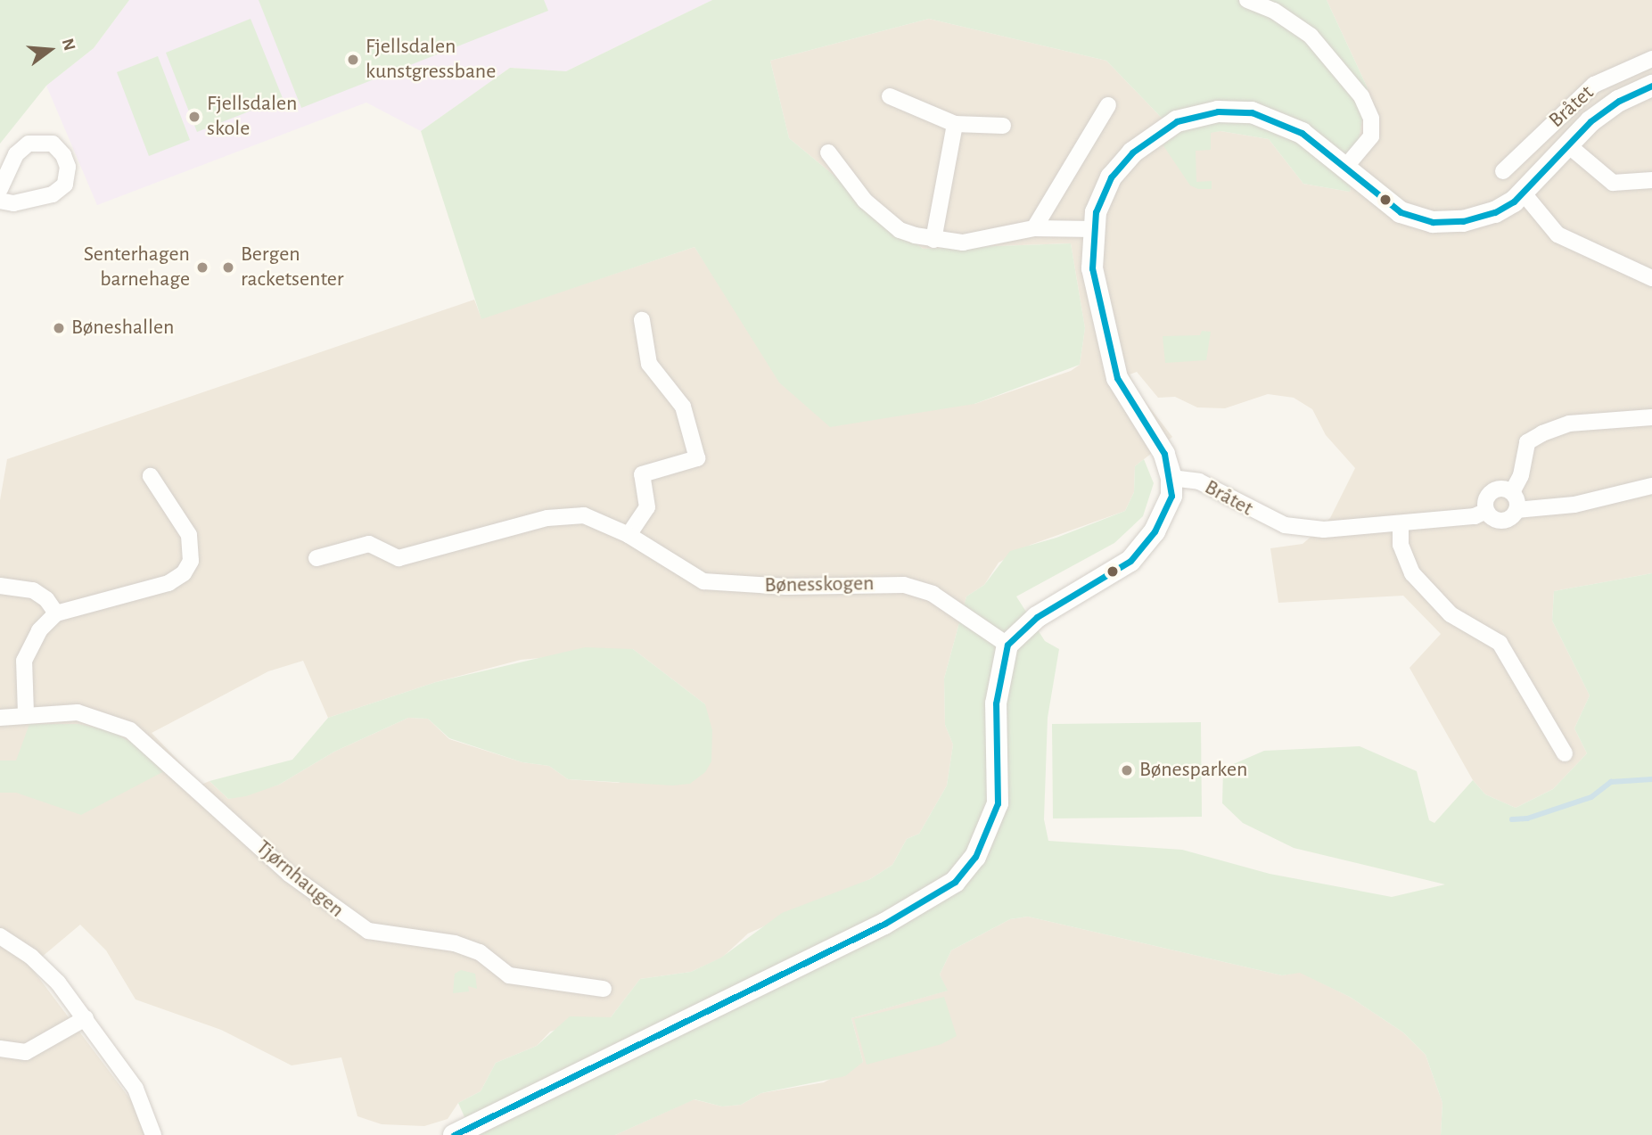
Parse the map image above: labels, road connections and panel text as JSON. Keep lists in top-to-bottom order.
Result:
{
  "streets": {
    "main road": ["Bråtet"],
    "street": ["Bønesskogen", "Tjørnhaugen"]
  },
  "places": [
    "Fjellsdalen kunstgressbane",
    "Fjellsdalen skole",
    "Senterhagen barnehage",
    "Bergen racketsenter",
    "Bøneshallen",
    "Bønesparken"
  ],
  "north": "right"
}
